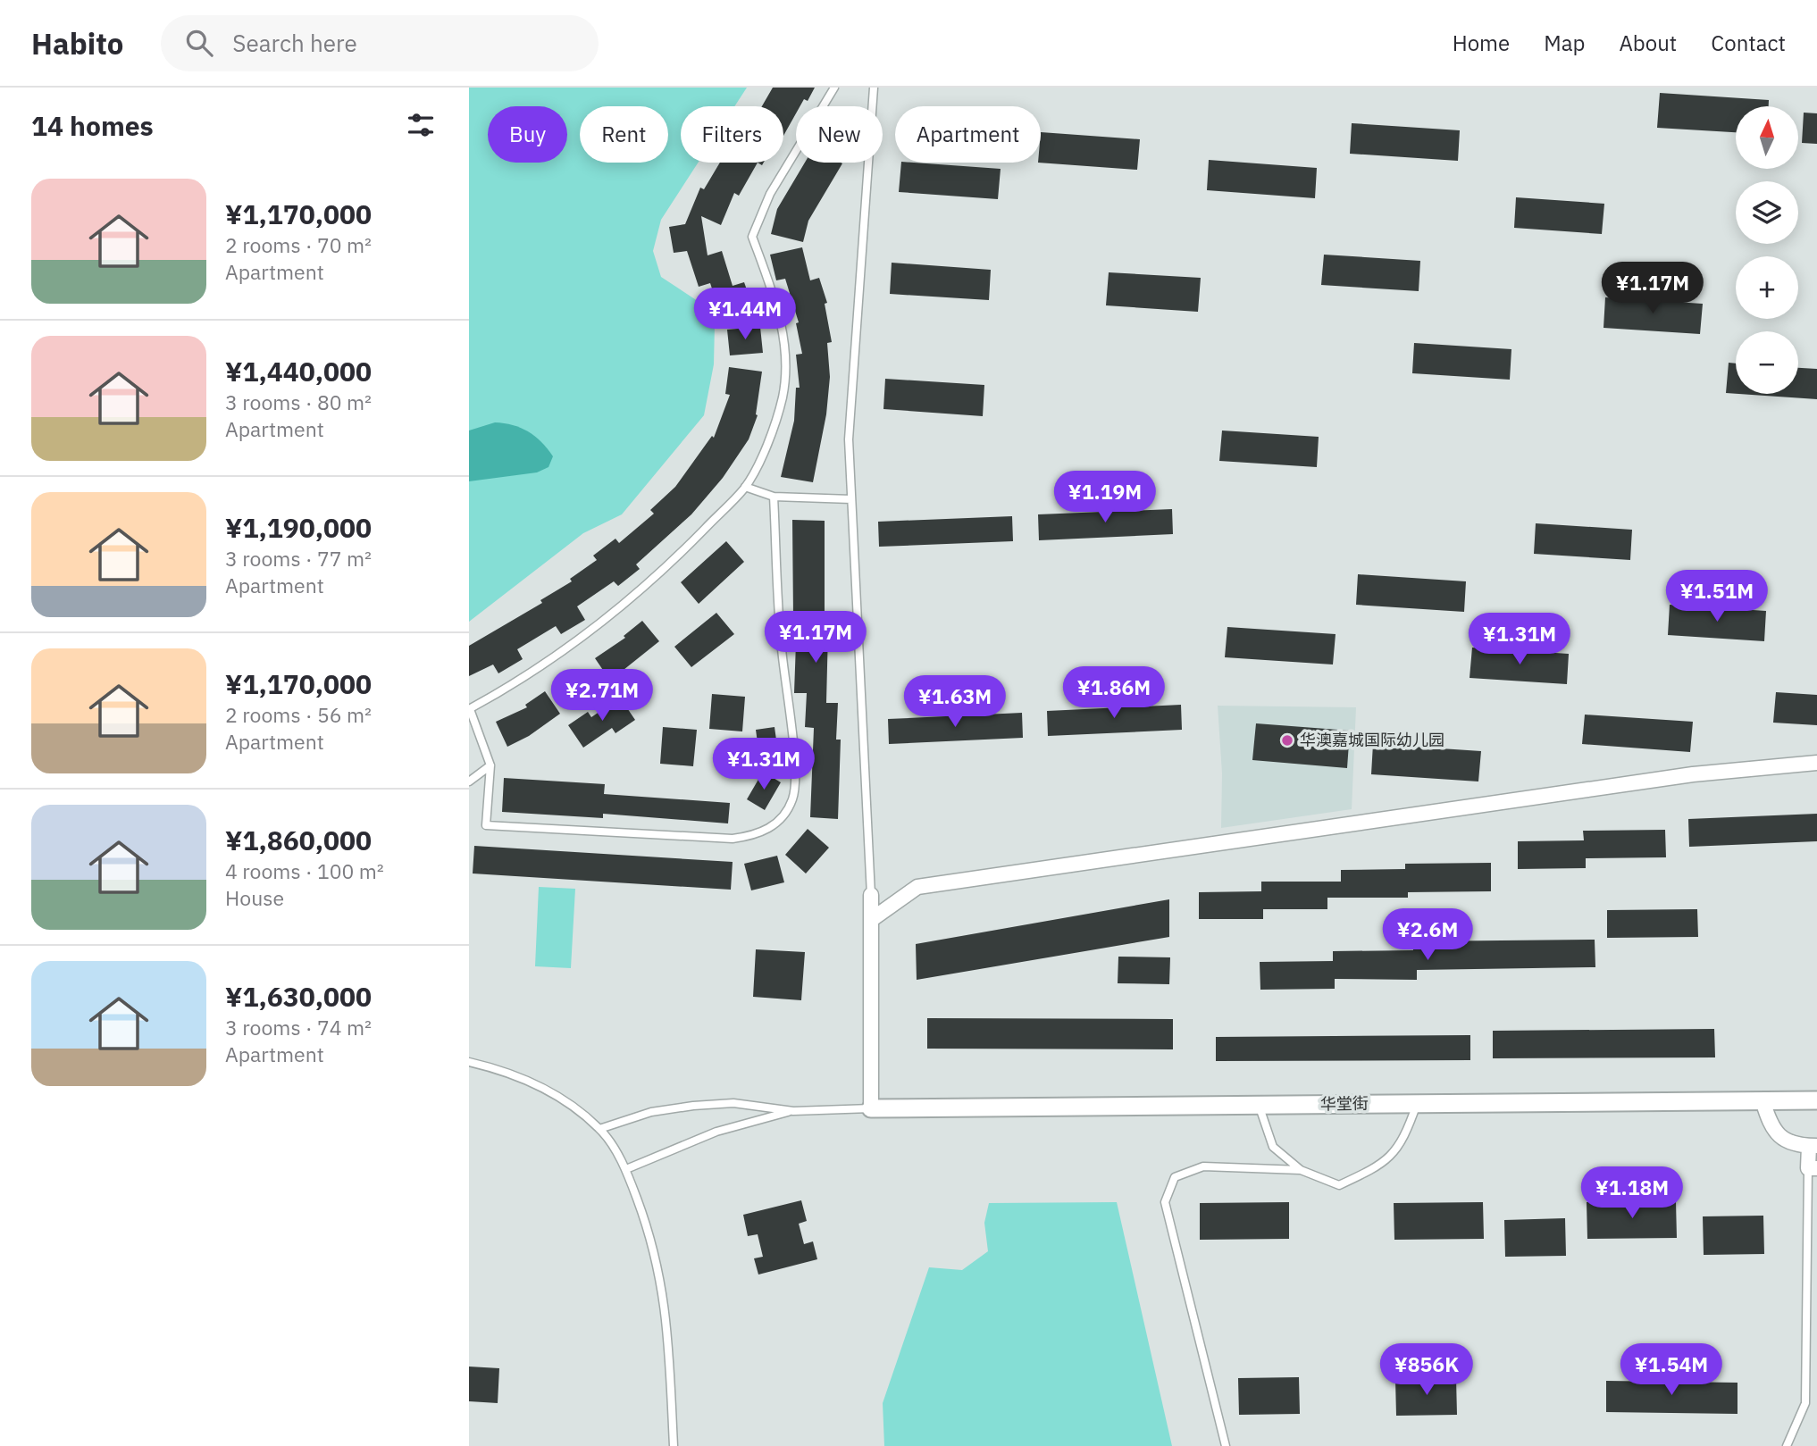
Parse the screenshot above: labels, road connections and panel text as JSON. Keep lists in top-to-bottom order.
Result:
{
  "streets": {
    "street": ["华堂街"]
  },
  "places": ["华澳嘉城国际幼儿园"],
  "north": "top",
  "page": {
    "header": "Habito",
    "search": "Search here",
    "nav": [
      "Home",
      "Map",
      "About",
      "Contact"
    ],
    "heading": "14 homes",
    "map_buttons": ["+", "−"],
    "chip": [
      "Buy",
      "Rent",
      "Filters",
      "New",
      "Apartment"
    ],
    "list": [
      {
        "name": "¥1,170,000",
        "note": "2 rooms · 70 m² · Apartment"
      },
      {
        "name": "¥1,440,000",
        "note": "3 rooms · 80 m² · Apartment"
      },
      {
        "name": "¥1,190,000",
        "note": "3 rooms · 77 m² · Apartment"
      },
      {
        "name": "¥1,170,000",
        "note": "2 rooms · 56 m² · Apartment"
      },
      {
        "name": "¥1,860,000",
        "note": "4 rooms · 100 m² · House"
      },
      {
        "name": "¥1,630,000",
        "note": "3 rooms · 74 m² · Apartment"
      }
    ],
    "price": [
      "¥1.17M",
      "¥1.44M",
      "¥1.19M",
      "¥1.51M",
      "¥1.17M",
      "¥1.31M",
      "¥1.86M",
      "¥2.71M",
      "¥1.63M",
      "¥1.31M",
      "¥2.6M",
      "¥1.18M",
      "¥856K",
      "¥1.54M"
    ]
  }
}
